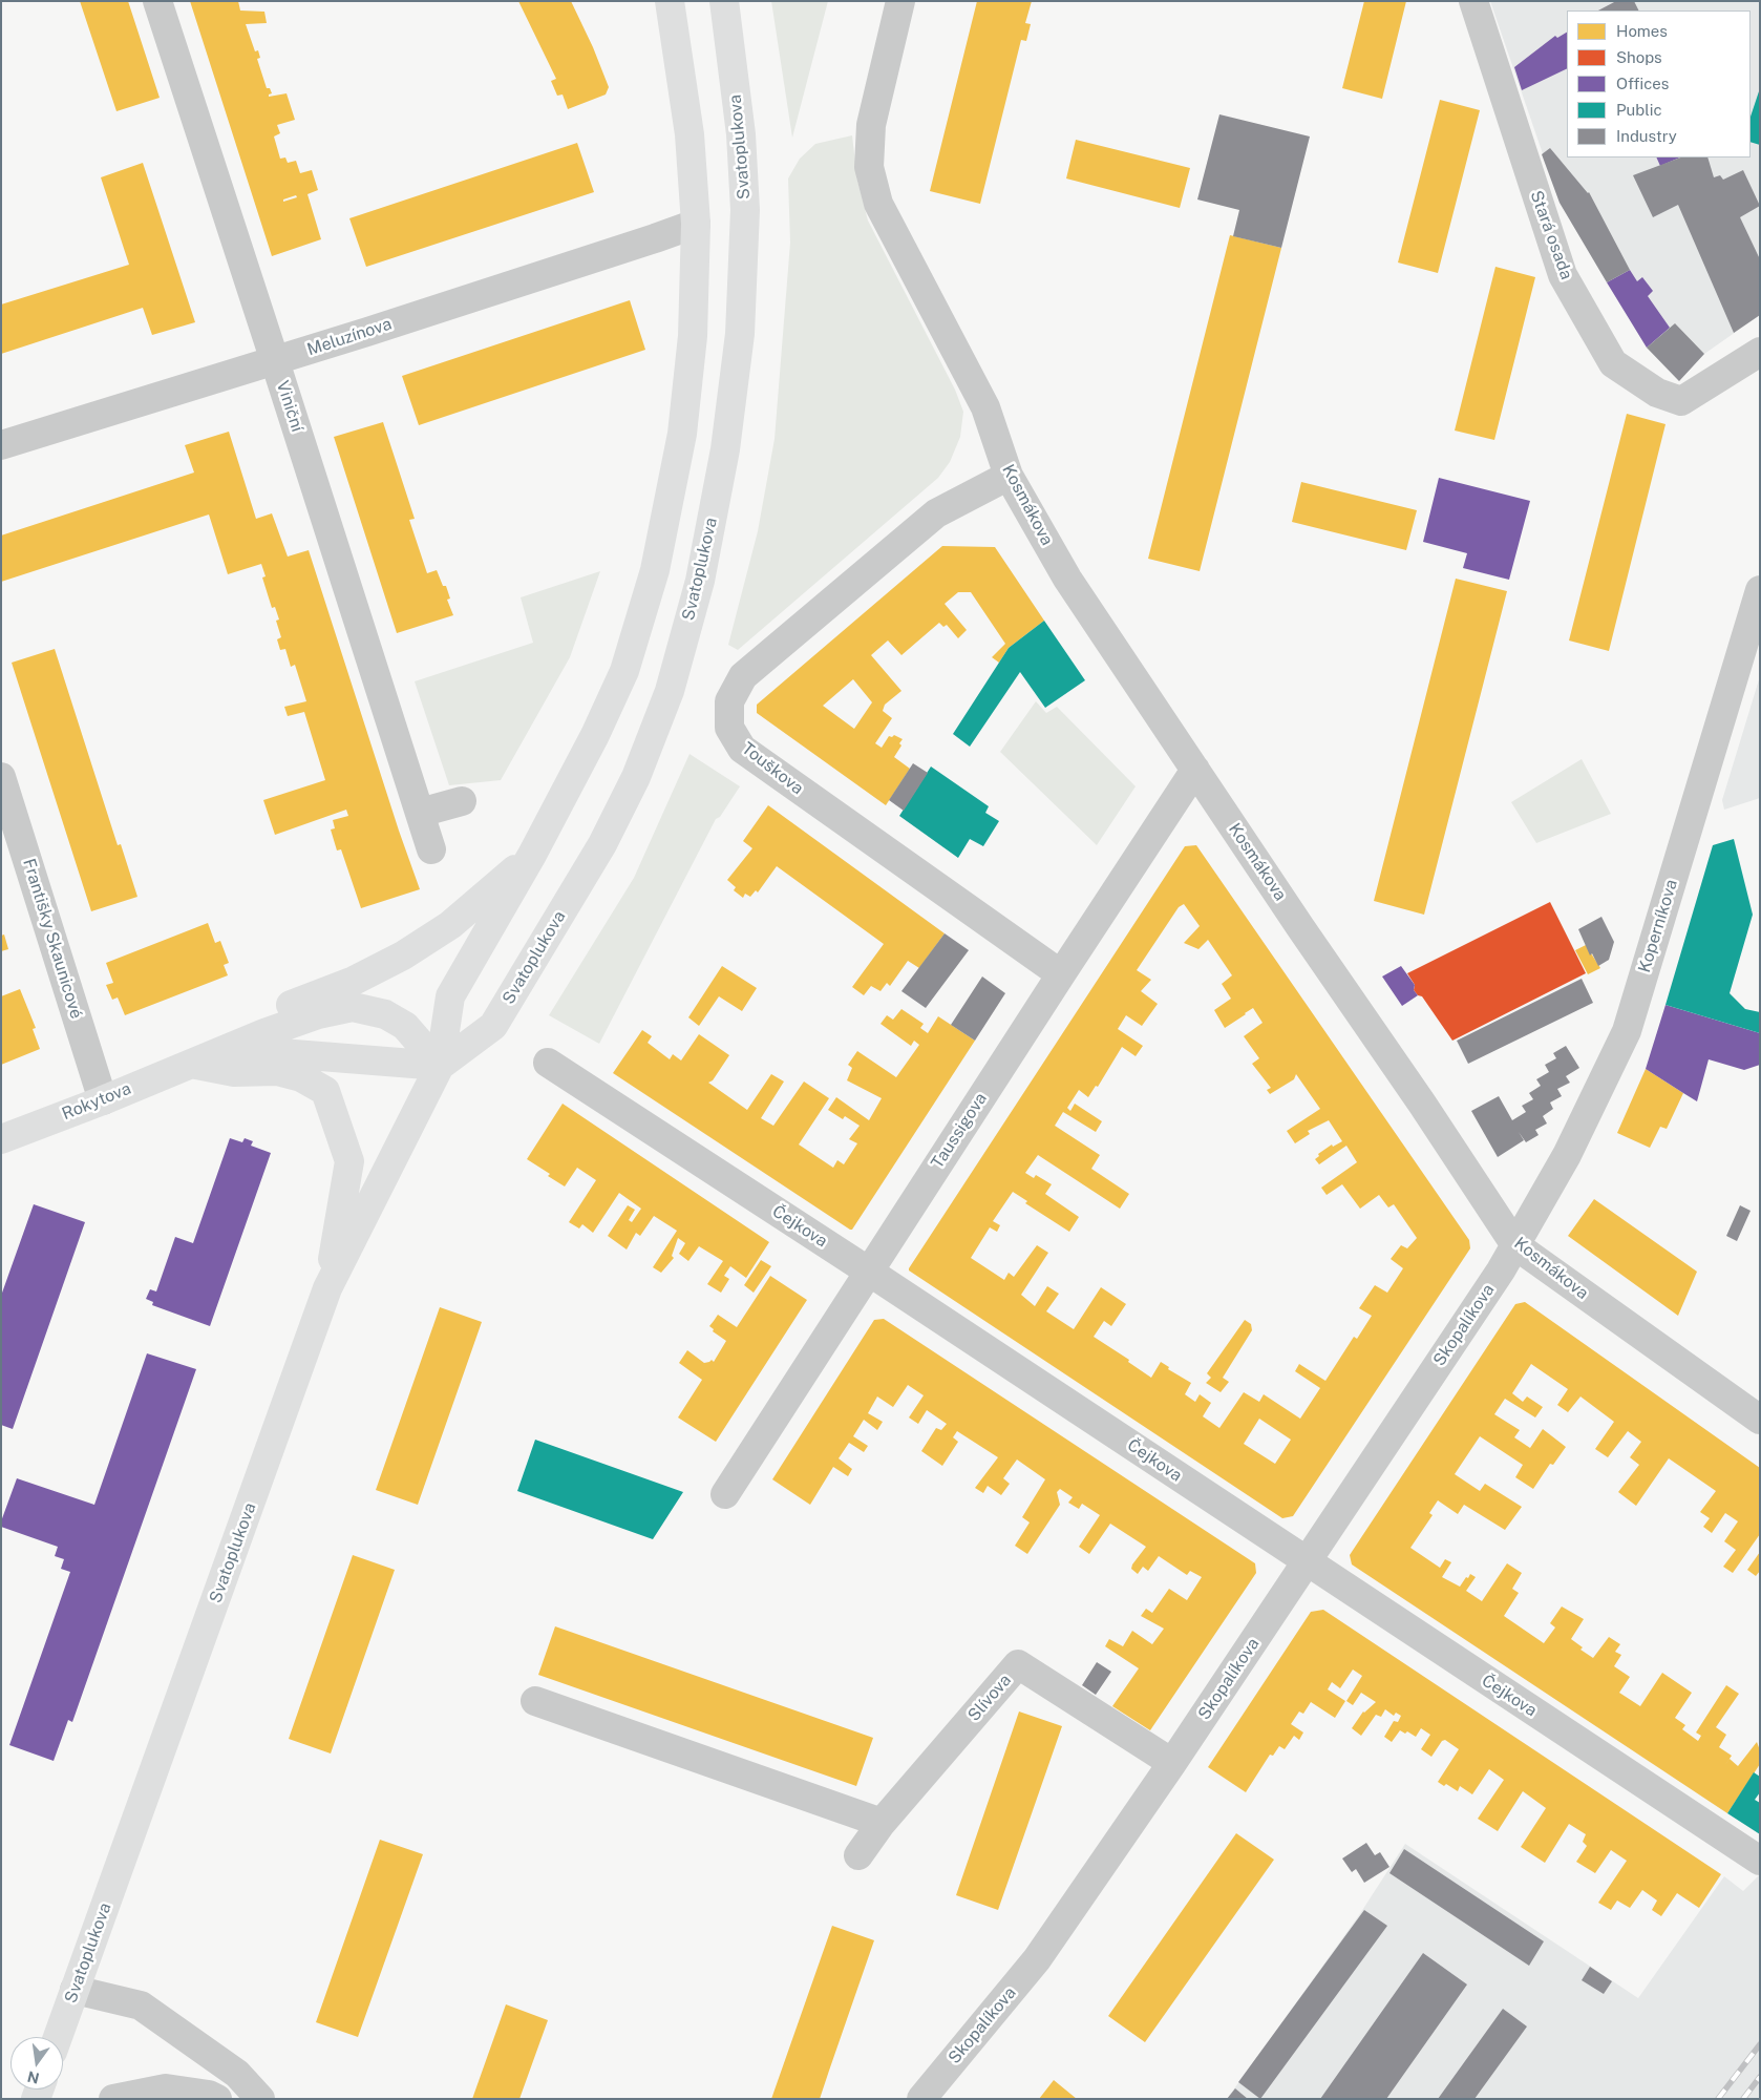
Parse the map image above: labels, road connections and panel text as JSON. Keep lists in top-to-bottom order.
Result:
{
  "streets": {
    "main road": ["Svatoplukova", "Rokytova"],
    "street": [
      "Stará osada",
      "Meluzínova",
      "Viniční",
      "Kosmákova",
      "Touškova",
      "Koperníkova",
      "Františky Skaunicové",
      "Taussigova",
      "Čejkova",
      "Skopalíkova",
      "Slívova"
    ]
  },
  "crossings": [
    ["Svatoplukova", "Meluzínova"],
    ["Meluzínova", "Viniční"],
    ["Kosmákova", "Touškova"],
    ["Kosmákova", "Koperníkova"],
    ["Kosmákova", "Taussigova"],
    ["Kosmákova", "Skopalíkova"],
    ["Touškova", "Taussigova"],
    ["Koperníkova", "Skopalíkova"],
    ["Františky Skaunicové", "Rokytova"],
    ["Taussigova", "Čejkova"],
    ["Čejkova", "Skopalíkova"],
    ["Skopalíkova", "Slívova"]
  ],
  "legend": [
    "Homes",
    "Shops",
    "Offices",
    "Public",
    "Industry"
  ],
  "north": "bottom"
}
